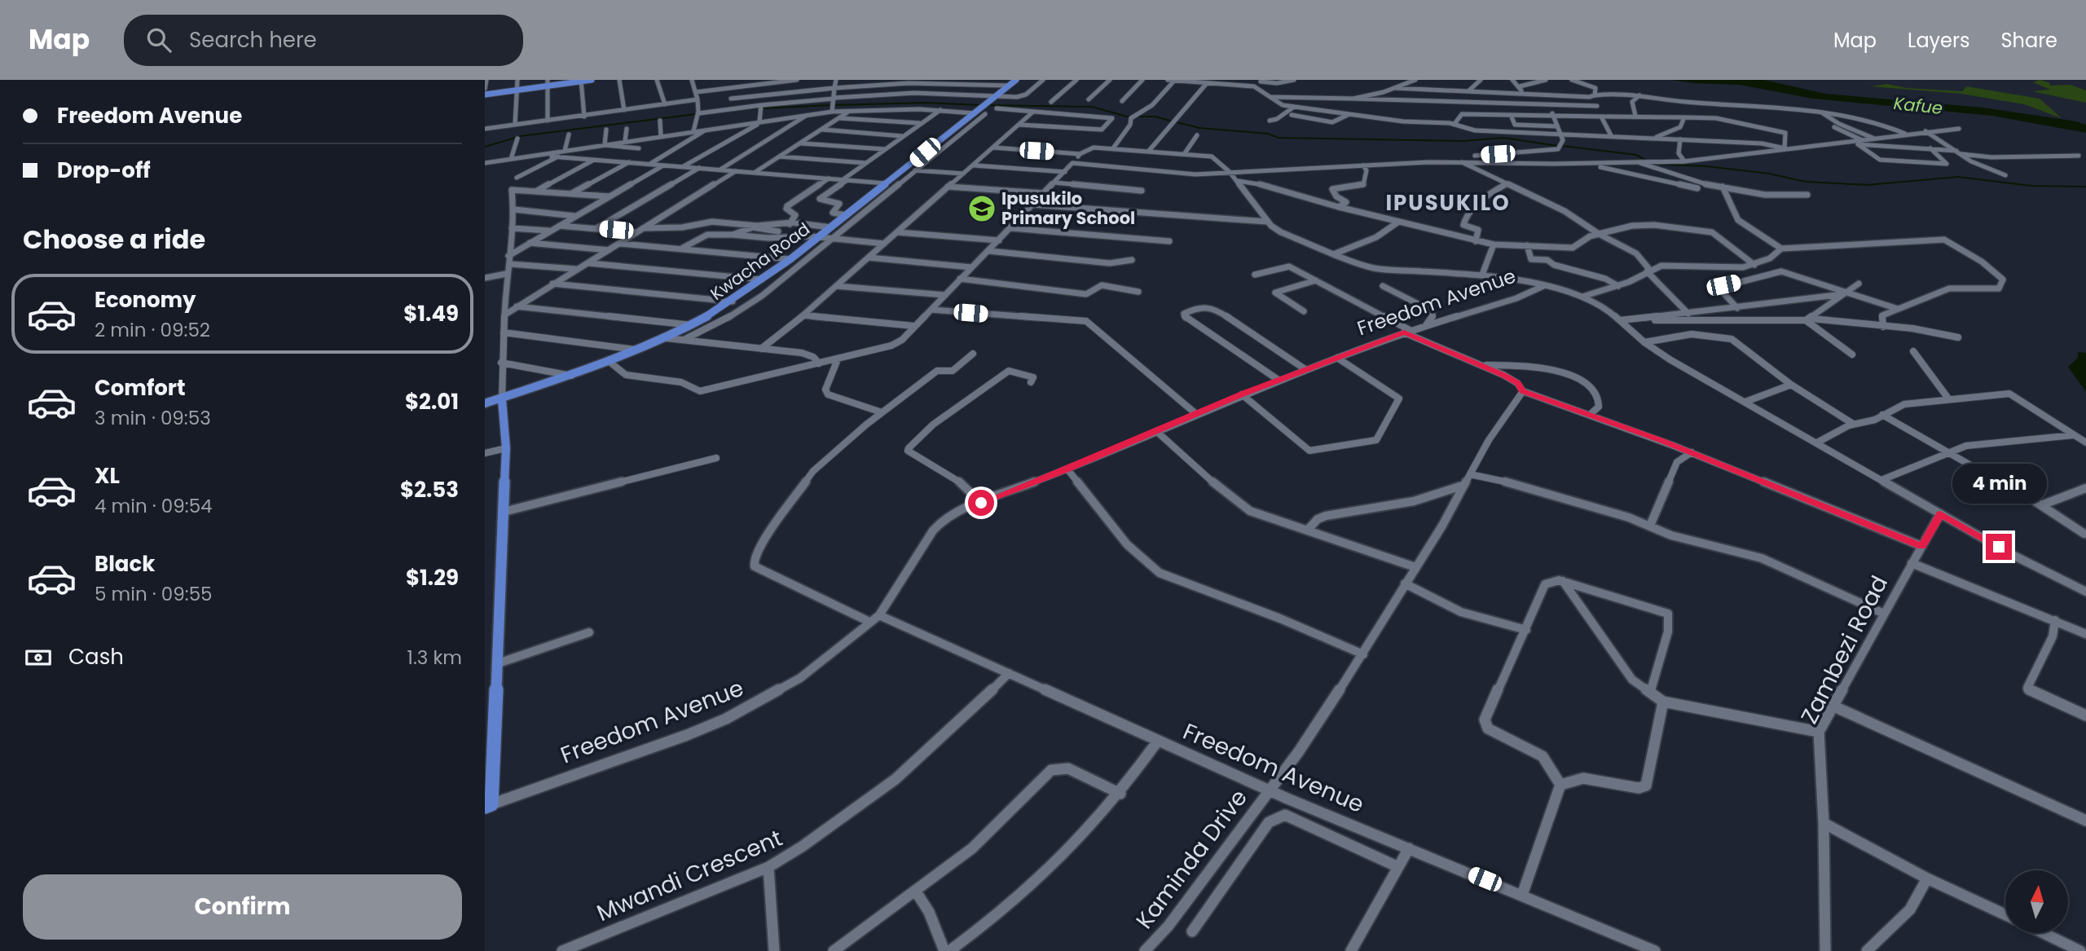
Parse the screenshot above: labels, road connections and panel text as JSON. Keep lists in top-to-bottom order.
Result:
{
  "streets": {
    "main road": ["Kwacha Road"],
    "street": [
      "Freedom Avenue",
      "Zambezi Road",
      "Kaminda Drive",
      "Mwandi Crescent"
    ]
  },
  "crossings": [
    ["Freedom Avenue", "Kaminda Drive"],
    ["Freedom Avenue", "Mwandi Crescent"]
  ],
  "districts": ["IPUSUKILO"],
  "water": ["Kafue"],
  "places": {
    "school or university": ["Ipusukilo Primary School"]
  },
  "north": "top",
  "page": {
    "header": "Map",
    "search": "Search here",
    "nav": ["Map", "Layers", "Share"],
    "banner": ["Freedom Avenue", "Drop-off"],
    "heading": "Choose a ride",
    "list": [
      {
        "name": "Economy",
        "note": "2 min · 09:52",
        "value": "$1.49"
      },
      {
        "name": "Comfort",
        "note": "3 min · 09:53",
        "value": "$2.01"
      },
      {
        "name": "XL",
        "note": "4 min · 09:54",
        "value": "$2.53"
      },
      {
        "name": "Black",
        "note": "5 min · 09:55",
        "value": "$1.29"
      }
    ],
    "bubble": "4 min",
    "pay": ["Cash", "1.3 km"],
    "buttons": "Confirm"
  }
}
